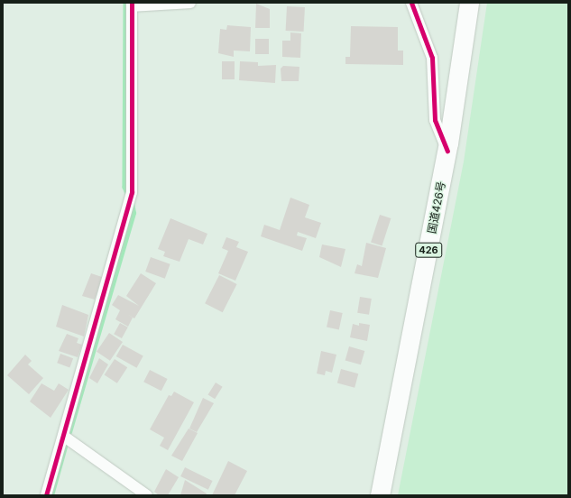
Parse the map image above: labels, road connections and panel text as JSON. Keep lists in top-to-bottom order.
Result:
{
  "streets": {
    "highway": ["国道426号", "426"]
  }
}
